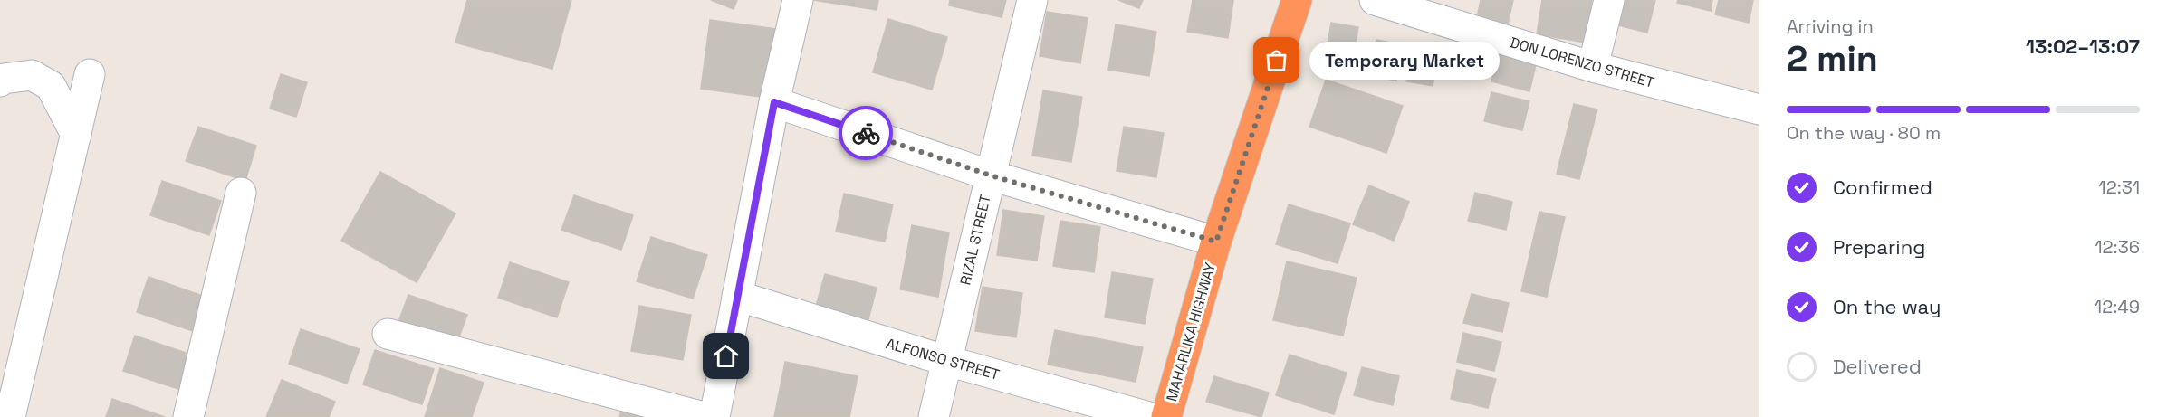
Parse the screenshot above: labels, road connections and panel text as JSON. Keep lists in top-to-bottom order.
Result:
{
  "streets": {
    "highway": ["MAHARLIKA HIGHWAY"],
    "street": ["DON LORENZO STREET", "RIZAL STREET", "ALFONSO STREET"]
  },
  "crossings": [
    ["RIZAL STREET", "ALFONSO STREET"]
  ],
  "places": ["Temporary Market"],
  "page": {
    "heading": ["2 min", "Arriving in", "13:02–13:07"],
    "bubble": "Temporary Market",
    "bar": "On the way · 80 m",
    "list": [
      ["Confirmed", "12:31"],
      ["Preparing", "12:36"],
      ["On the way", "12:49"],
      "Delivered"
    ]
  }
}
